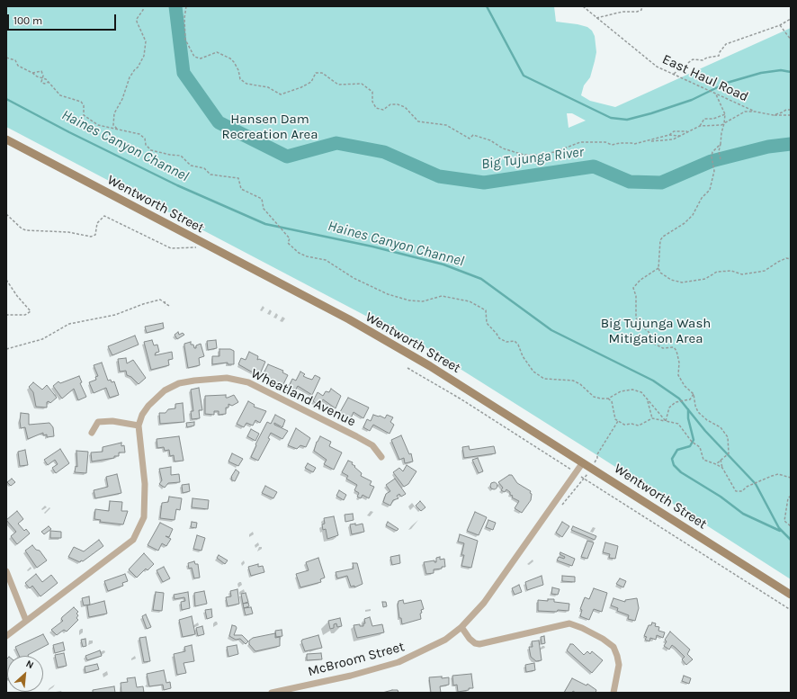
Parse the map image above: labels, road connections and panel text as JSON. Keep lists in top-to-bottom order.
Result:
{
  "streets": {
    "main road": ["Wentworth Street"],
    "street": ["Wheatland Avenue", "McBroom Street"],
    "path": ["East Haul Road"]
  },
  "water": ["Haines Canyon Channel", "Big Tujunga River"],
  "parks": ["Hansen Dam Recreation Area", "Big Tujunga Wash Mitigation Area"],
  "scale_bar": "100 m",
  "north": "top right"
}
